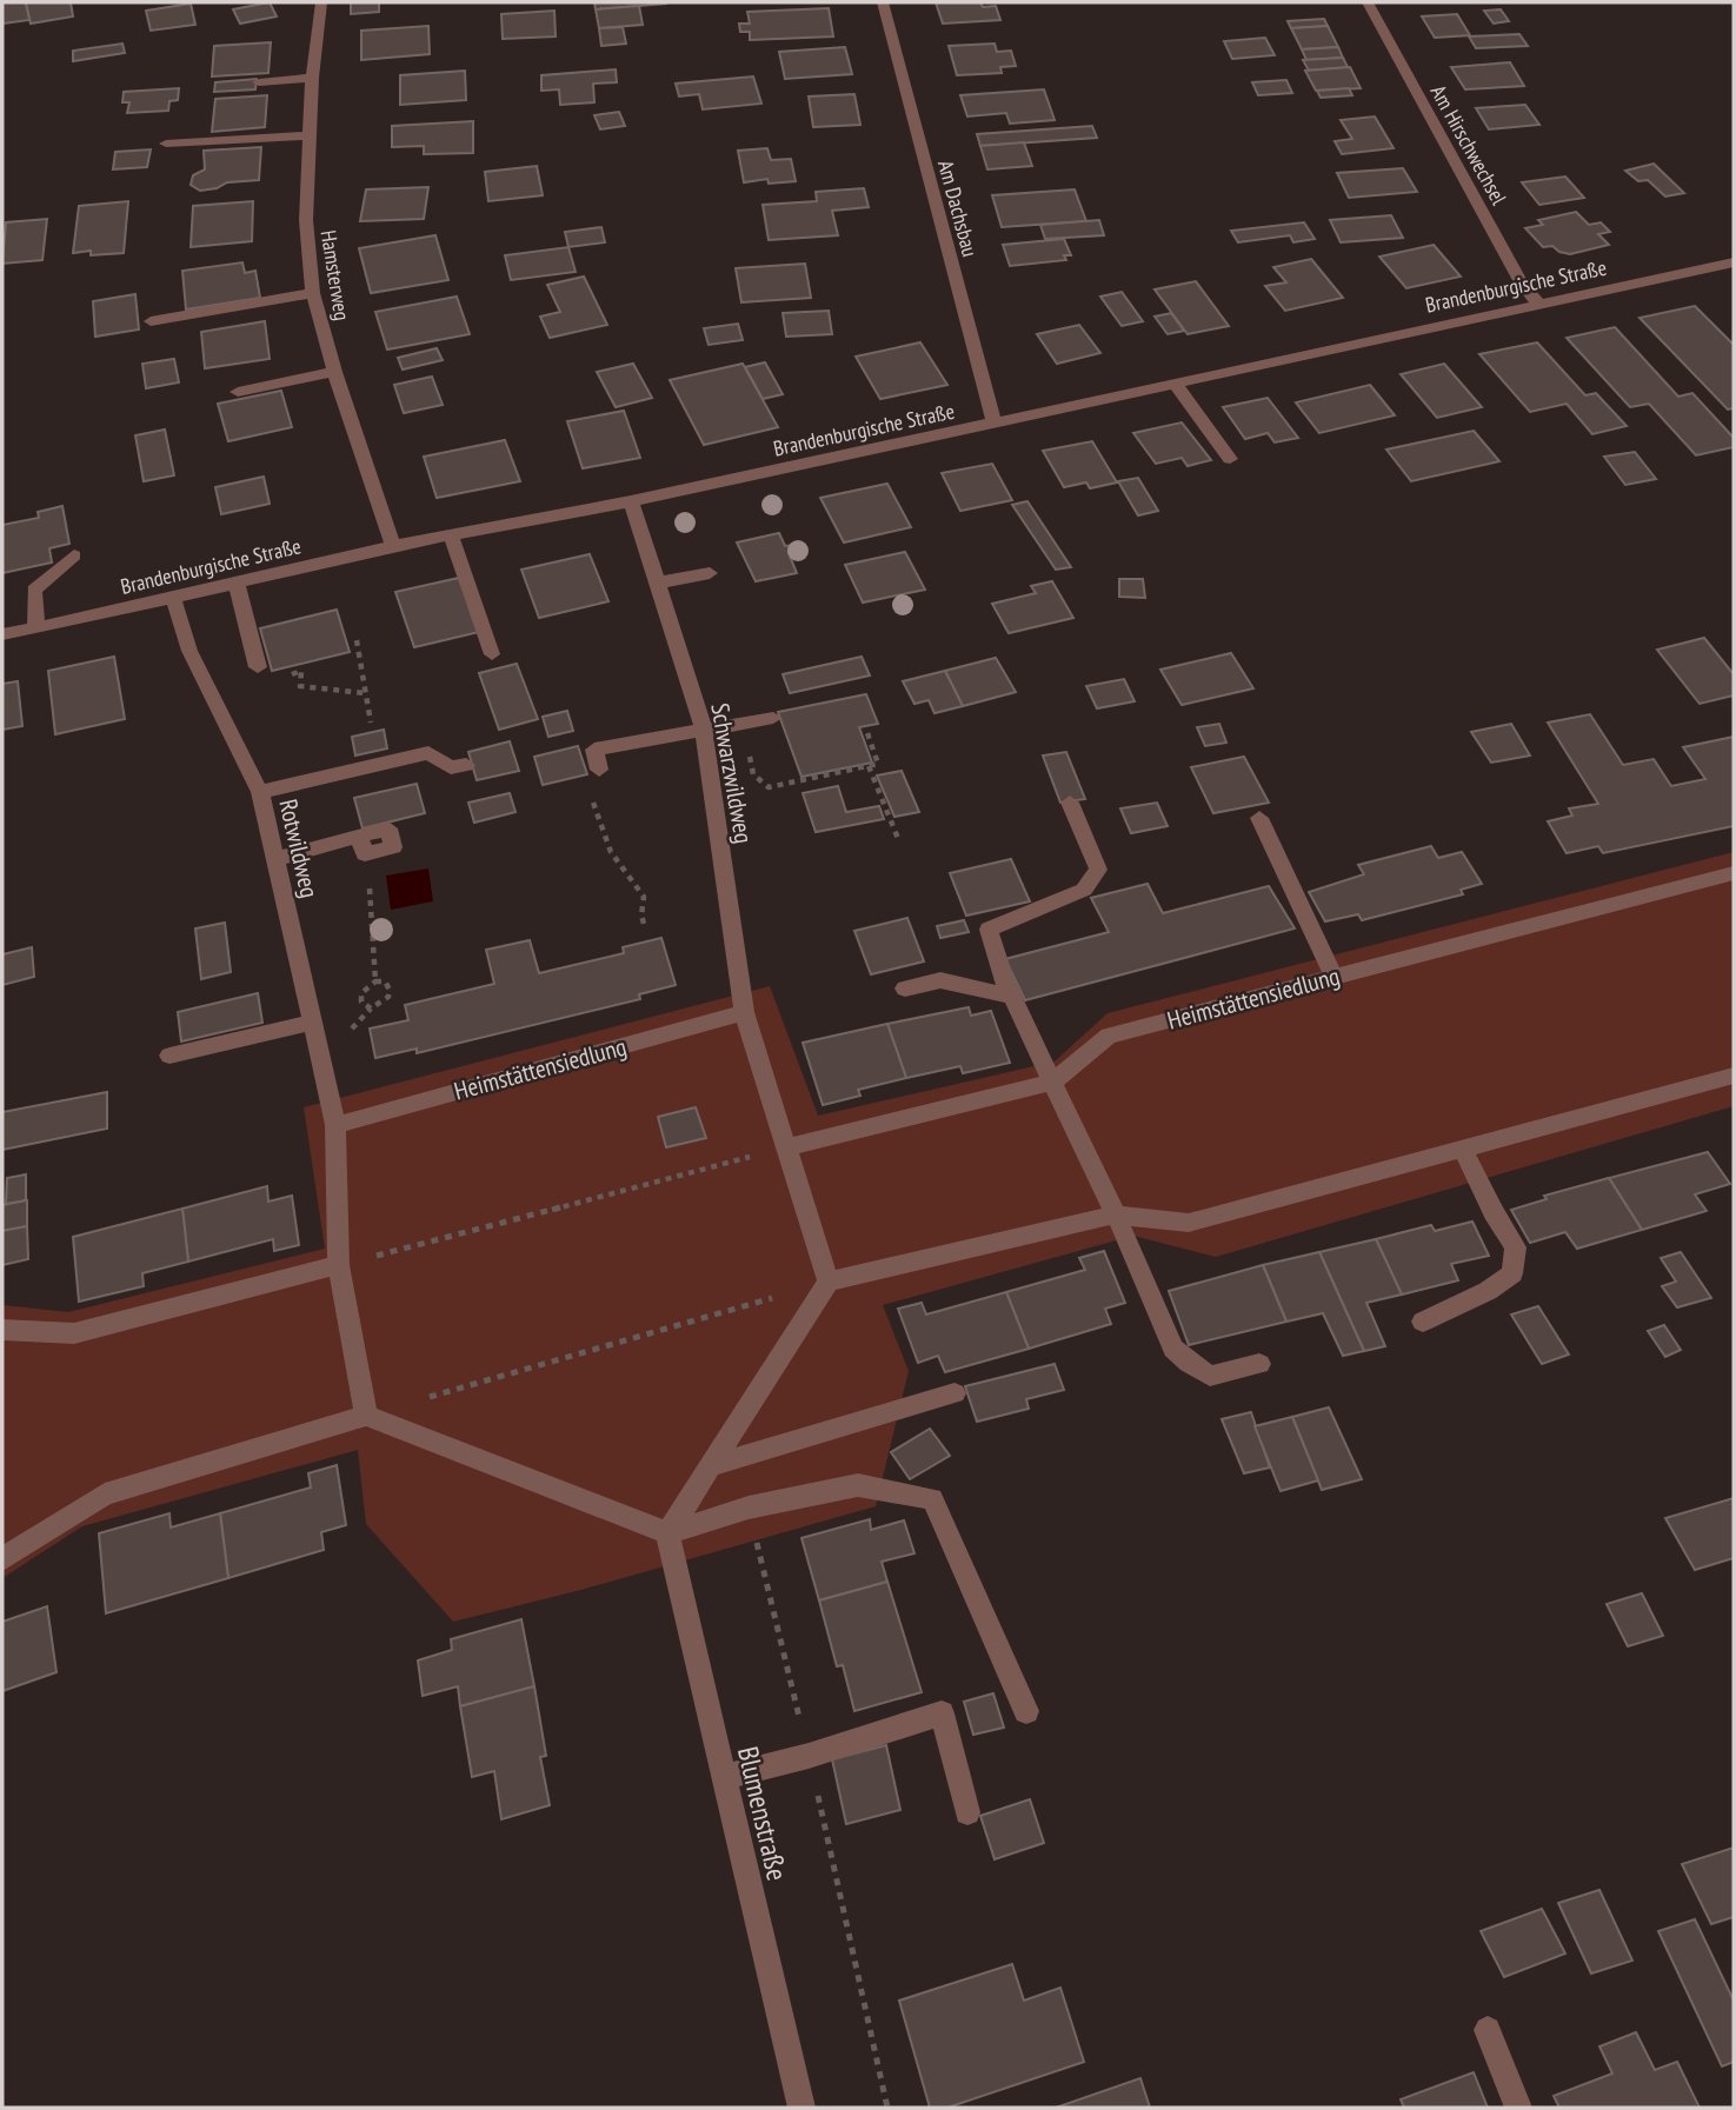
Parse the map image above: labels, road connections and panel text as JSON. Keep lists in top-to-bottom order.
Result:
{
  "streets": {
    "street": [
      "Am Hirschwechsel",
      "Am Dachsbau",
      "Hamsterweg",
      "Brandenburgische Straße",
      "Schwarzwildweg",
      "Rotwildweg",
      "Heimstättensiedlung",
      "Blumenstraße"
    ]
  },
  "crossings": [
    ["Am Hirschwechsel", "Brandenburgische Straße"],
    ["Am Dachsbau", "Brandenburgische Straße"],
    ["Hamsterweg", "Brandenburgische Straße"],
    ["Brandenburgische Straße", "Schwarzwildweg"],
    ["Brandenburgische Straße", "Rotwildweg"],
    ["Schwarzwildweg", "Heimstättensiedlung"],
    ["Rotwildweg", "Heimstättensiedlung"]
  ]
}
